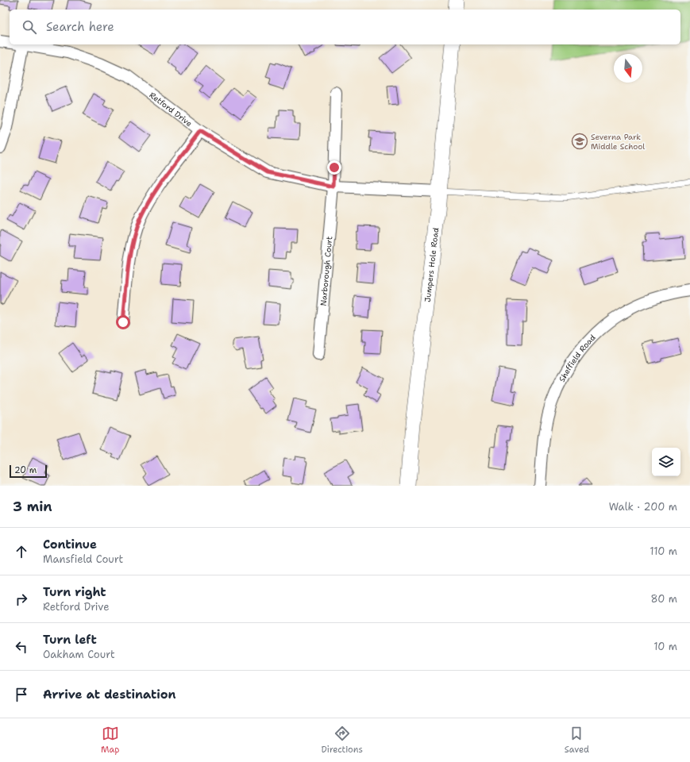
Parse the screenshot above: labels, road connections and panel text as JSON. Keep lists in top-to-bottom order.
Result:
{
  "streets": {
    "main road": ["Jumpers Hole Road"],
    "street": ["Retford Drive", "Narborough Court", "Sheffield Road"]
  },
  "crossings": [
    ["Retford Drive", "Jumpers Hole Road"],
    ["Retford Drive", "Narborough Court"]
  ],
  "places": {
    "school or university": ["Severna Park Middle School"]
  },
  "scale_bar": "20 m",
  "north": "bottom",
  "page": {
    "search": "Search here",
    "scale": "20 m",
    "heading": ["3 min", "Walk · 200 m"],
    "list": [
      ["Continue", "Mansfield Court", "110 m"],
      ["Turn right", "Retford Drive", "80 m"],
      ["Turn left", "Oakham Court", "10 m"],
      "Arrive at destination"
    ],
    "nav": ["Map", "Directions", "Saved"]
  }
}
